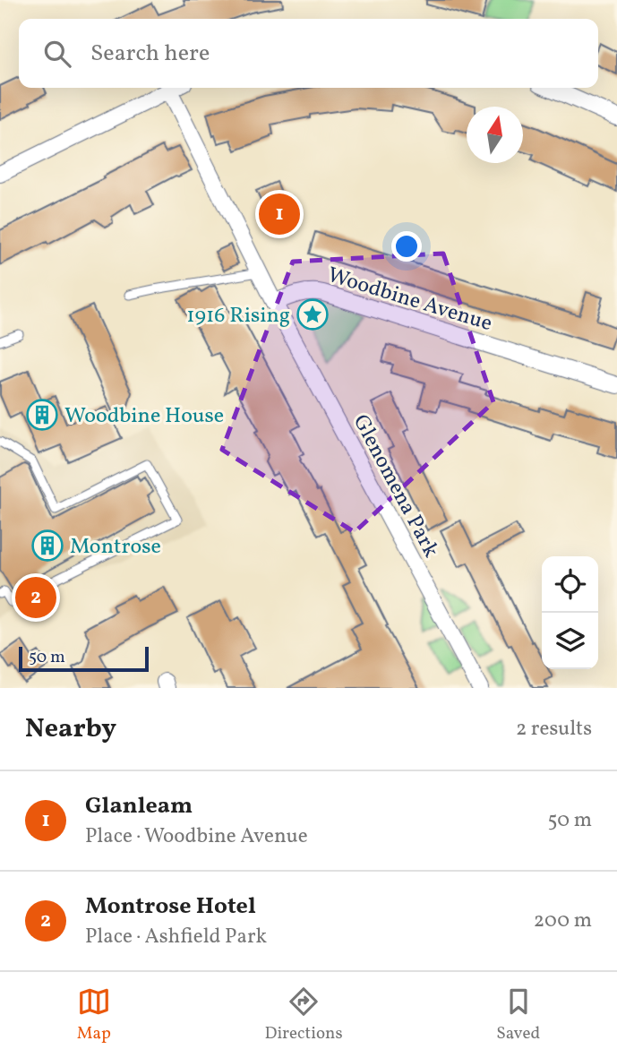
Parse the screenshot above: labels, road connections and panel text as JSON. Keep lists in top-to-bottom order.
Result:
{
  "streets": {
    "street": ["Woodbine Avenue", "Glenomena Park"]
  },
  "crossings": [
    ["Woodbine Avenue", "Glenomena Park"]
  ],
  "places": {
    "place": ["1916 Rising"],
    "building": ["Woodbine House", "Montrose"]
  },
  "scale_bar": "50 m",
  "north": "top",
  "page": {
    "search": "Search here",
    "pins": ["1", "2"],
    "scale": "50 m",
    "heading": ["Nearby", "2 results"],
    "list": [
      {
        "mark": "1",
        "name": "Glanleam",
        "note": "Place · Woodbine Avenue",
        "value": "50 m"
      },
      {
        "mark": "2",
        "name": "Montrose Hotel",
        "note": "Place · Ashfield Park",
        "value": "200 m"
      }
    ],
    "nav": ["Map", "Directions", "Saved"]
  }
}
